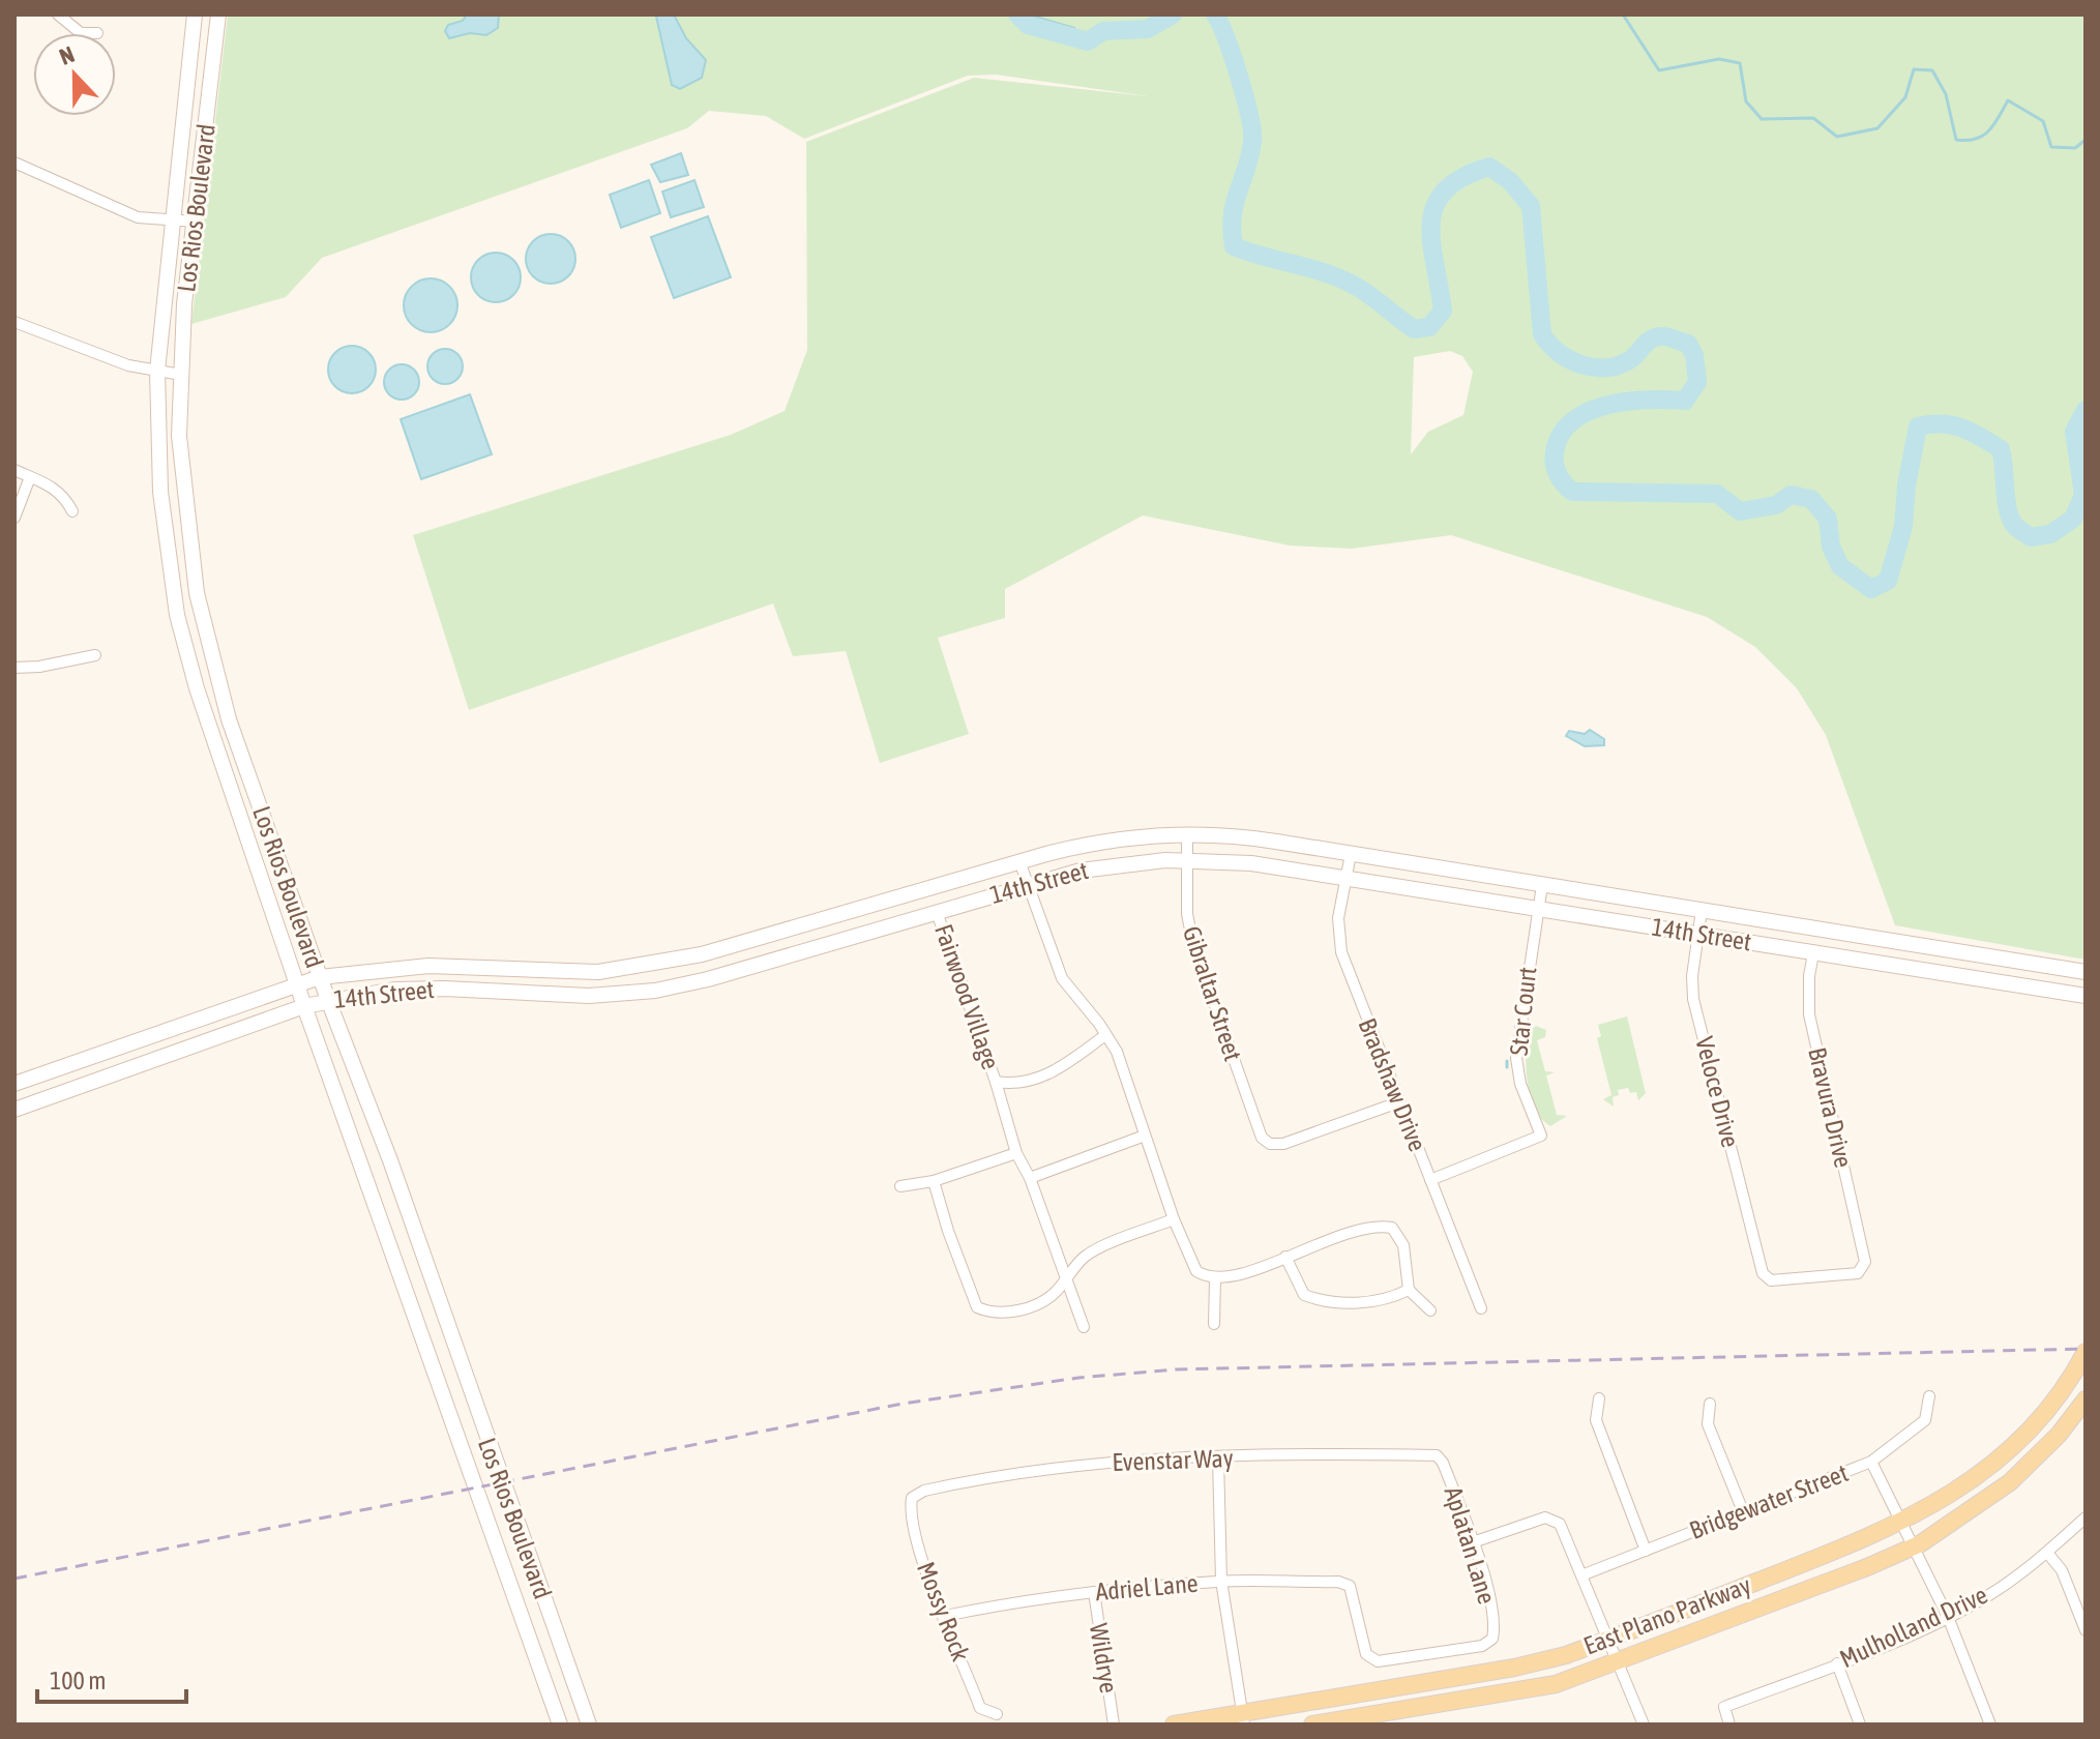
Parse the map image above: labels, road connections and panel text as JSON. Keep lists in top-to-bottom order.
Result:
{
  "streets": {
    "main road": ["Los Rios Boulevard", "14th Street", "East Plano Parkway"],
    "street": [
      "Gibraltar Street",
      "Fairwood Village",
      "Star Court",
      "Bradshaw Drive",
      "Veloce Drive",
      "Bravura Drive",
      "Evenstar Way",
      "Bridgewater Street",
      "Aplatan Lane",
      "Adriel Lane",
      "Mossy Rock",
      "Mulholland Drive",
      "Wildrye"
    ]
  },
  "crossings": [
    ["Los Rios Boulevard", "14th Street"],
    ["14th Street", "Gibraltar Street"],
    ["14th Street", "Fairwood Village"],
    ["14th Street", "Star Court"],
    ["14th Street", "Bradshaw Drive"],
    ["14th Street", "Veloce Drive"],
    ["14th Street", "Bravura Drive"],
    ["Gibraltar Street", "Bradshaw Drive"],
    ["Star Court", "Bradshaw Drive"],
    ["Veloce Drive", "Bravura Drive"],
    ["Evenstar Way", "Aplatan Lane"],
    ["Evenstar Way", "Mossy Rock"],
    ["Aplatan Lane", "Adriel Lane"],
    ["Adriel Lane", "Mossy Rock"],
    ["Adriel Lane", "Wildrye"]
  ],
  "scale_bar": "100 m",
  "north": "top"
}
